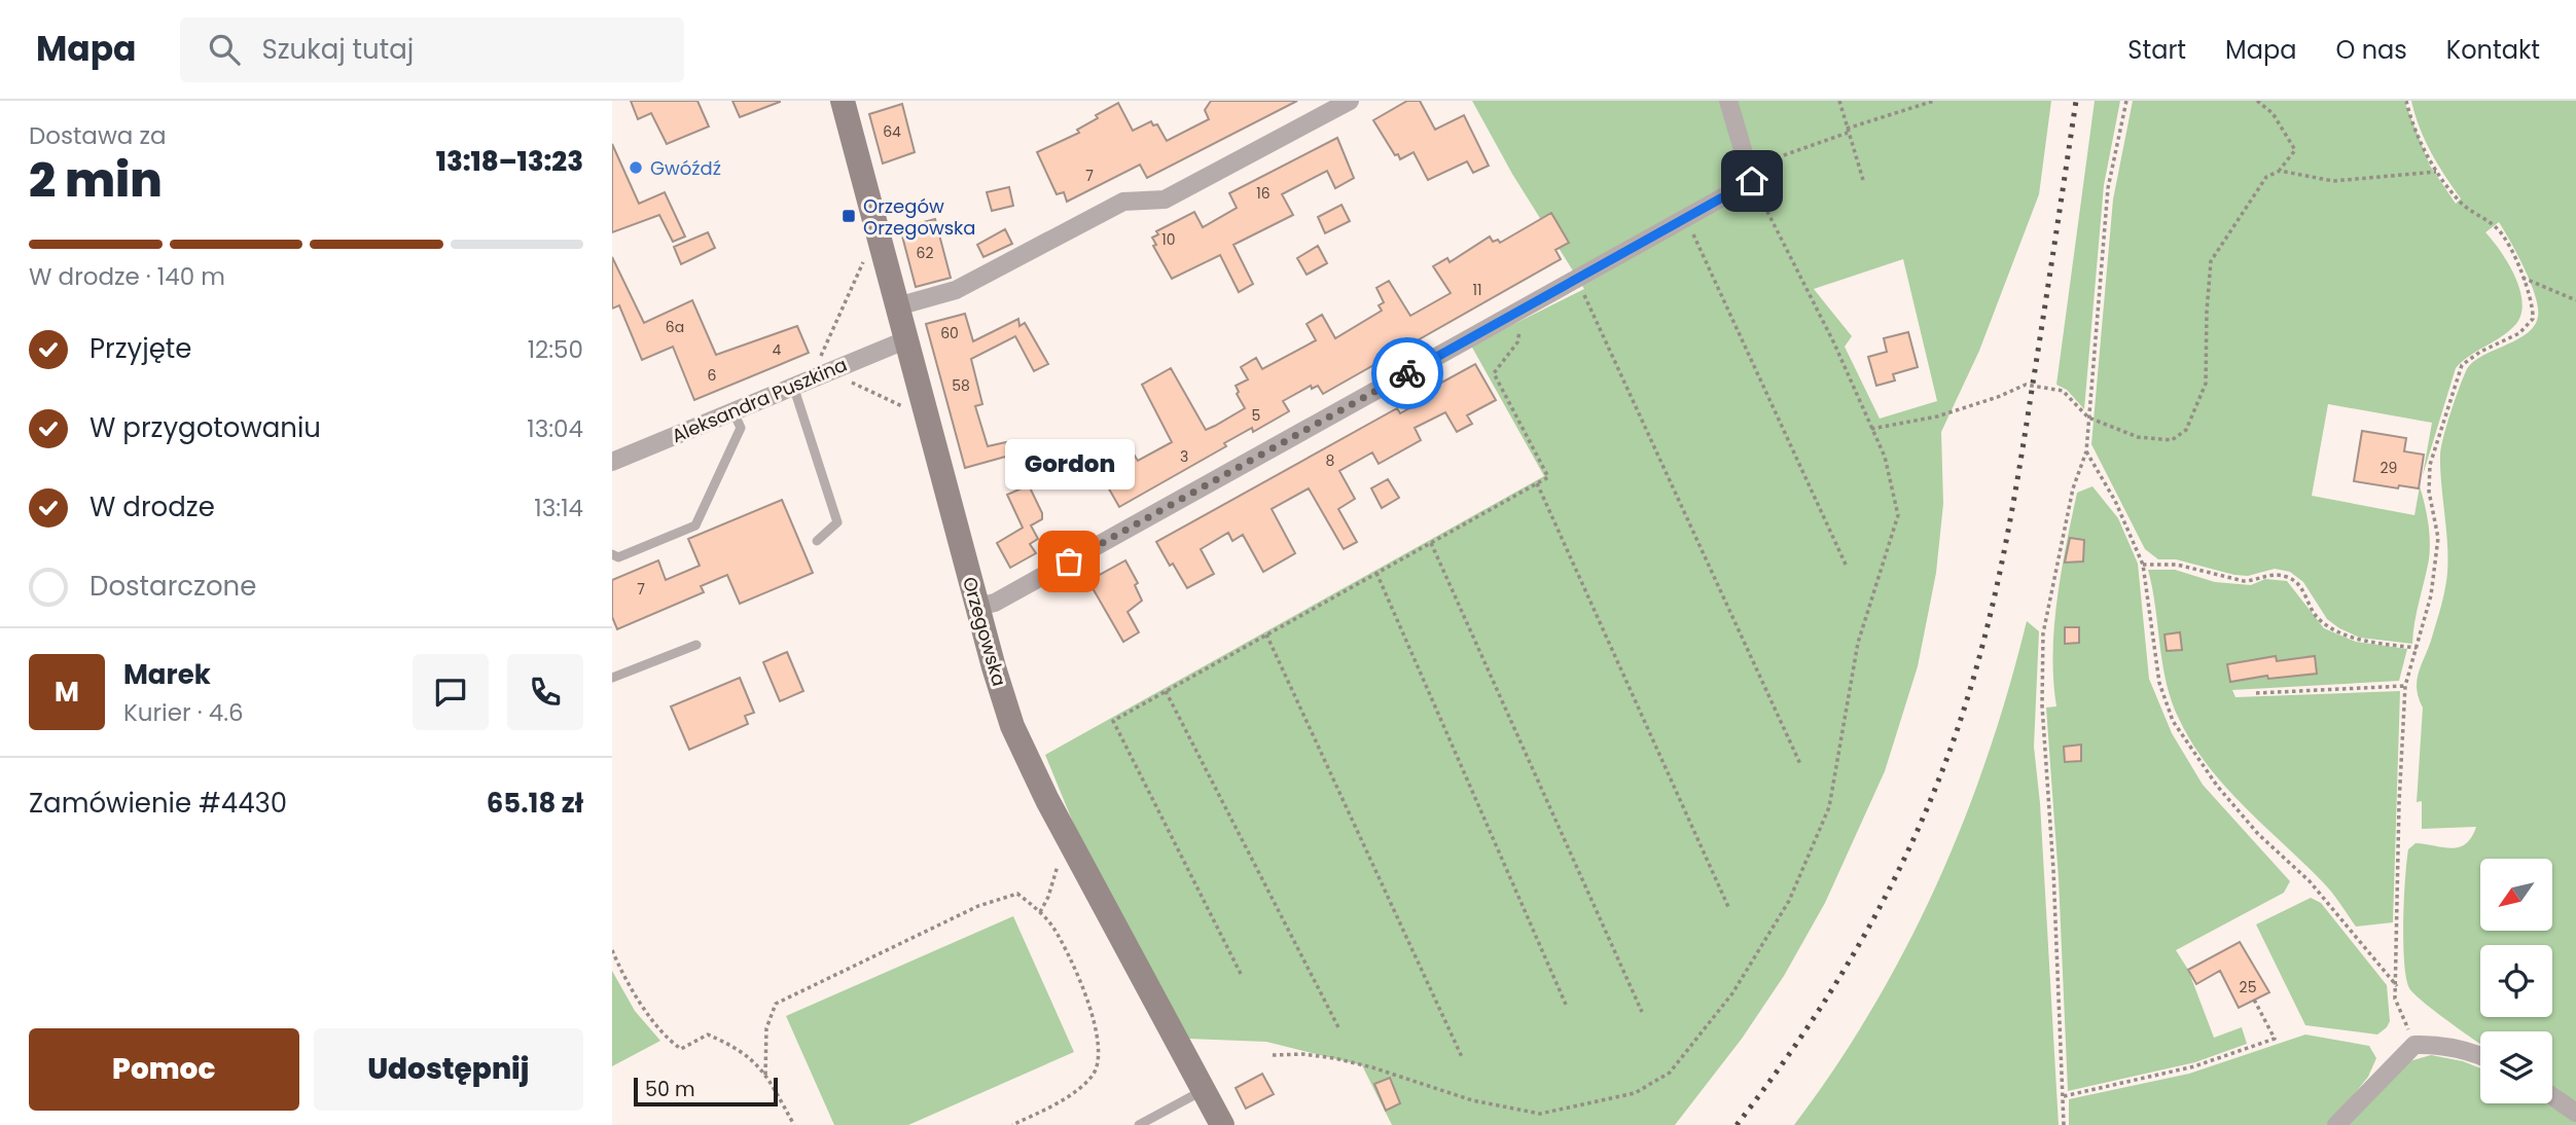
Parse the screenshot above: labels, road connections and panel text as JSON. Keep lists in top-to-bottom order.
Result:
{
  "streets": {
    "street": ["Aleksandra Puszkina", "Orzegowska"]
  },
  "crossings": [
    ["Aleksandra Puszkina", "Orzegowska"]
  ],
  "places": {
    "other": ["Gwóźdź", "Gordon"],
    "transit": ["Orzegów Orzegowska"]
  },
  "house_numbers": [
    "64",
    "7",
    "16",
    "10",
    "62",
    "11",
    "6a",
    "60",
    "4",
    "6",
    "58",
    "5",
    "3",
    "8",
    "29",
    "7",
    "25"
  ],
  "scale_bar": "50 m",
  "north": "bottom left",
  "page": {
    "header": "Mapa",
    "search": "Szukaj tutaj",
    "nav": [
      "Start",
      "Mapa",
      "O nas",
      "Kontakt"
    ],
    "heading": ["2 min", "Dostawa za", "13:18–13:23"],
    "panel": [
      "Marek",
      "Kurier · 4.6",
      "Zamówienie #4430",
      "65.18 zł"
    ],
    "bar": "W drodze · 140 m",
    "list": [
      ["Przyjęte", "12:50"],
      ["W przygotowaniu", "13:04"],
      ["W drodze", "13:14"],
      "Dostarczone"
    ],
    "bubble": "Gordon",
    "round": "M",
    "buttons": ["Pomoc", "Udostępnij"],
    "scale": "50 m"
  }
}
